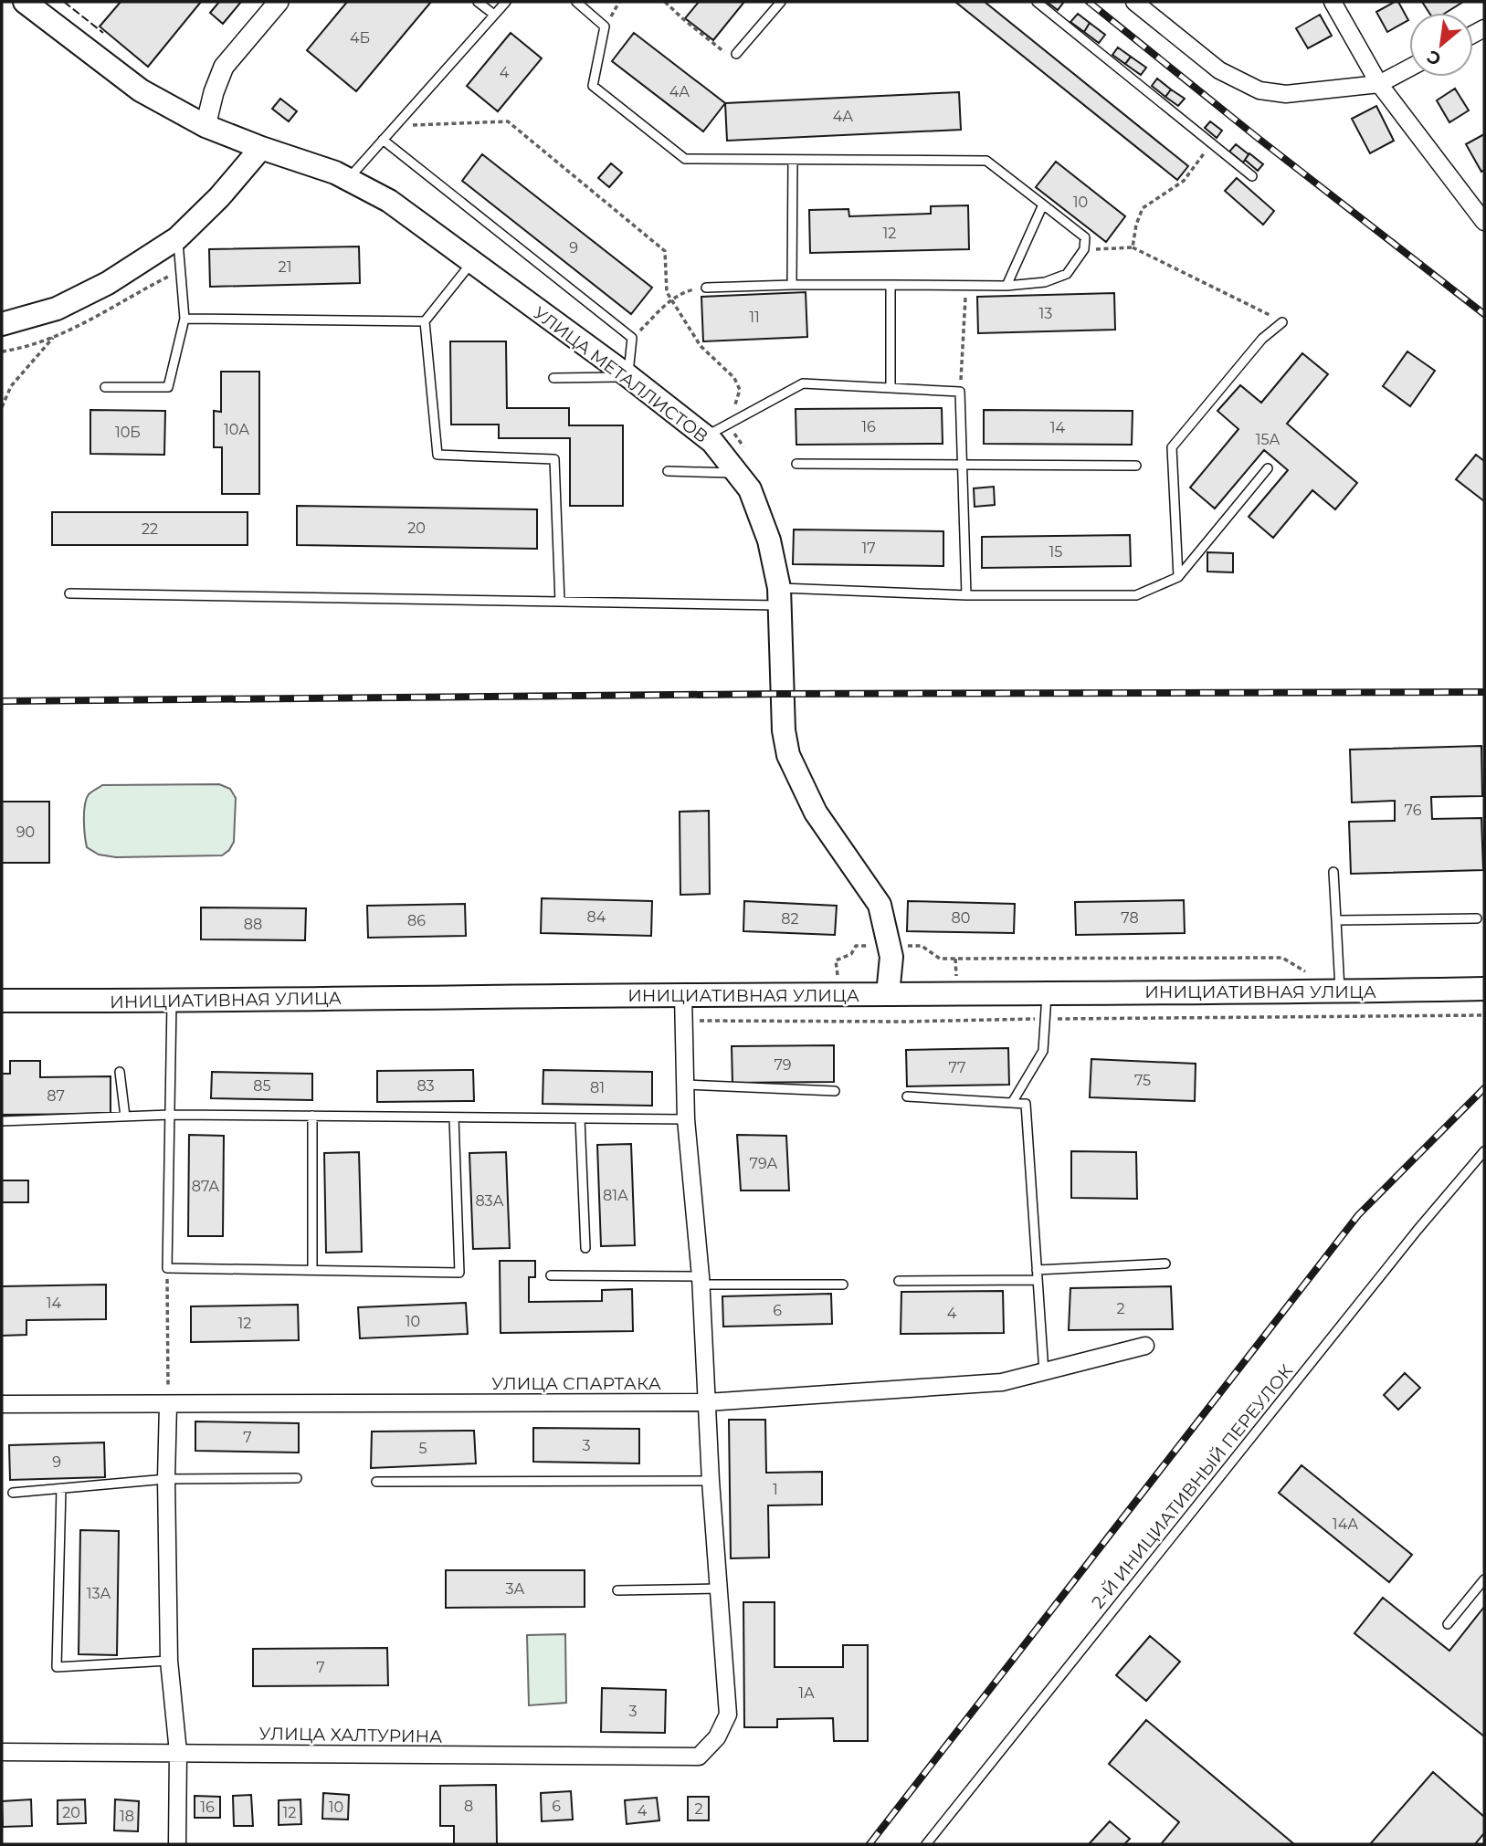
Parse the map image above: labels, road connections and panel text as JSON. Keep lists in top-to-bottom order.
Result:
{
  "streets": {
    "main road": ["УЛИЦА МЕТАЛЛИСТОВ", "ИНИЦИАТИВНАЯ УЛИЦА"],
    "street": ["УЛИЦА СПАРТАКА", "УЛИЦА ХАЛТУРИНА"],
    "lane": ["2-Й ИНИЦИАТИВНЫЙ ПЕРЕУЛОК"]
  },
  "crossings": [
    ["УЛИЦА МЕТАЛЛИСТОВ", "ИНИЦИАТИВНАЯ УЛИЦА"]
  ],
  "house_numbers": [
    "4Б",
    "4",
    "4А",
    "4А",
    "10",
    "12",
    "9",
    "21",
    "13",
    "11",
    "16",
    "14",
    "10А",
    "10Б",
    "15А",
    "20",
    "22",
    "17",
    "15",
    "76",
    "90",
    "84",
    "80",
    "78",
    "82",
    "86",
    "88",
    "79",
    "77",
    "75",
    "85",
    "83",
    "81",
    "87",
    "79А",
    "87А",
    "81А",
    "83А",
    "14",
    "2",
    "6",
    "4",
    "10",
    "12",
    "7",
    "3",
    "5",
    "9",
    "1",
    "14А",
    "3А",
    "13А",
    "7",
    "1А",
    "3",
    "8",
    "6",
    "16",
    "10",
    "2",
    "4",
    "20",
    "12",
    "18"
  ],
  "north": "bottom left"
}
